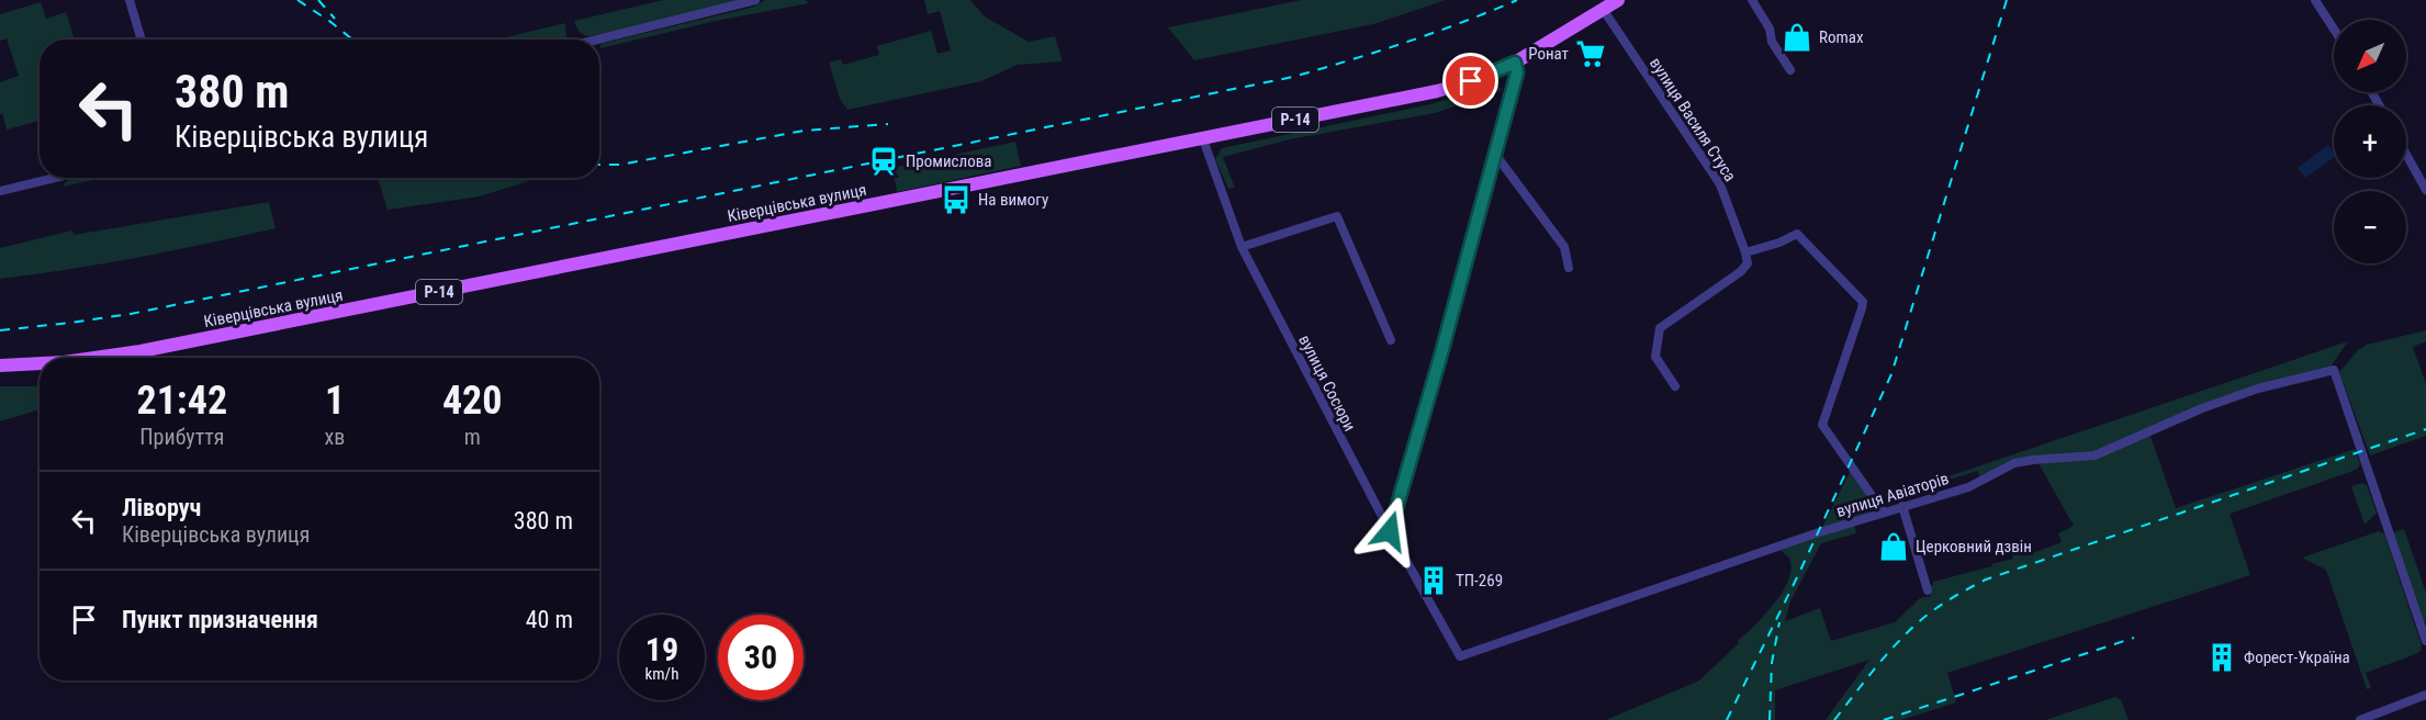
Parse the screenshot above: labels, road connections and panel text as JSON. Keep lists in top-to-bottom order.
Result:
{
  "streets": {
    "main road": ["Р-14", "Ківерцівська вулиця"],
    "street": ["вулиця Василя Стуса", "вулиця Сосюри", "вулиця Авіаторів"]
  },
  "crossings": [
    ["вулиця Василя Стуса", "Ківерцівська вулиця"],
    ["Ківерцівська вулиця", "вулиця Сосюри"],
    ["вулиця Сосюри", "вулиця Авіаторів"]
  ],
  "places": {
    "shop": ["Romax", "Церковний дзвін"],
    "supermarket": ["Ронат"],
    "station": ["Промислова"],
    "bus stop": ["На вимогу"],
    "building": ["ТП-269", "Форест-Україна"]
  },
  "north": "bottom left",
  "page": {
    "map_buttons": ["+", "−"],
    "turn": ["380 m", "Ківерцівська вулиця"],
    "eta": [
      "21:42",
      "Прибуття",
      "1",
      "хв",
      "420",
      "m"
    ],
    "list": [
      {
        "name": "Ліворуч",
        "note": "Ківерцівська вулиця",
        "value": "380 m"
      },
      {
        "name": "Пункт призначення",
        "value": "40 m"
      }
    ],
    "speed": "19 km/h",
    "limit": "30"
  }
}
